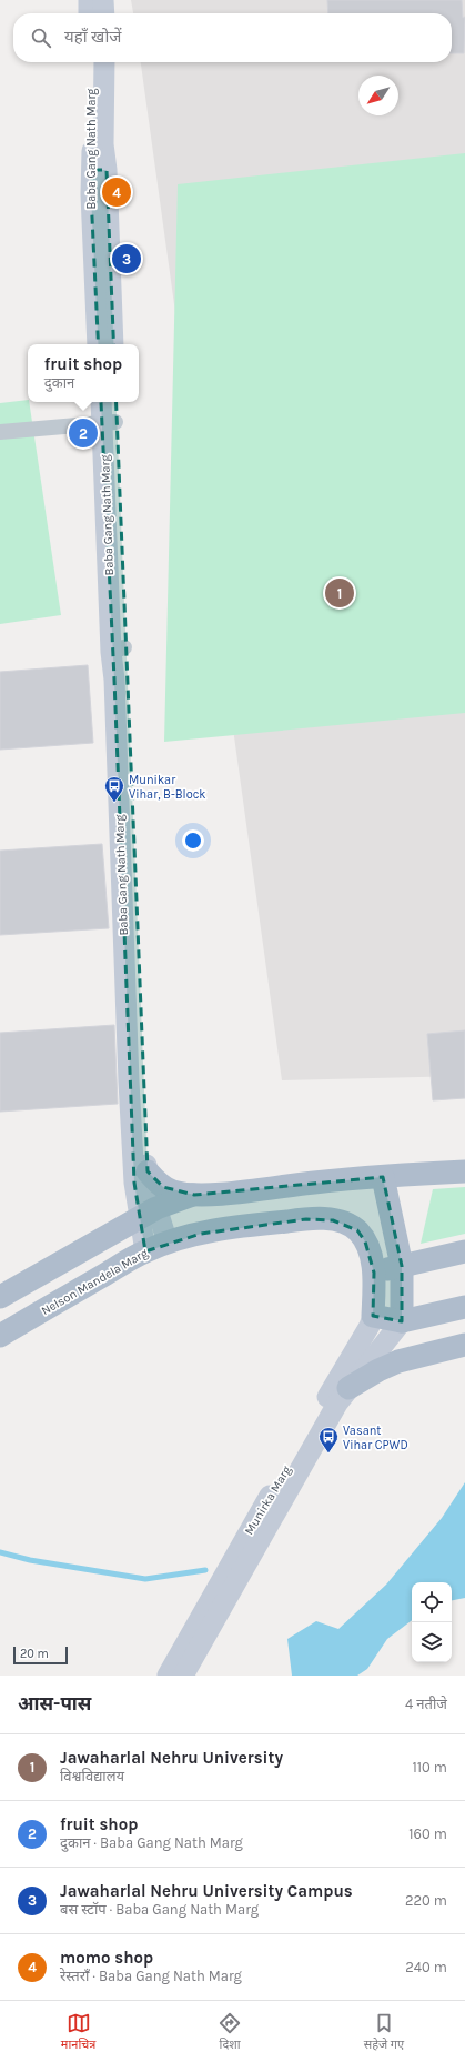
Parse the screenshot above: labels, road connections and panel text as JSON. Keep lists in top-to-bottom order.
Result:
{
  "streets": {
    "main road": ["Nelson Mandela Marg"],
    "street": ["Baba Gang Nath Marg", "Munirka Marg"]
  },
  "crossings": [
    ["Nelson Mandela Marg", "Munirka Marg"]
  ],
  "places": {
    "bus stop": ["Munikar Vihar, B-Block", "Vasant Vihar CPWD"]
  },
  "scale_bar": "20 m",
  "north": "bottom left",
  "page": {
    "search": "यहाँ खोजें",
    "pins": [
      "4",
      "3",
      "2",
      "1"
    ],
    "popup": ["fruit shop", "दुकान"],
    "scale": "20 m",
    "heading": ["आस-पास", "4 नतीजे"],
    "list": [
      {
        "mark": "1",
        "name": "Jawaharlal Nehru University",
        "note": "विश्वविद्यालय",
        "value": "110 m"
      },
      {
        "mark": "2",
        "name": "fruit shop",
        "note": "दुकान · Baba Gang Nath Marg",
        "value": "160 m"
      },
      {
        "mark": "3",
        "name": "Jawaharlal Nehru University Campus",
        "note": "बस स्टॉप · Baba Gang Nath Marg",
        "value": "220 m"
      },
      {
        "mark": "4",
        "name": "momo shop",
        "note": "रेस्तराँ · Baba Gang Nath Marg",
        "value": "240 m"
      }
    ],
    "nav": ["मानचित्र", "दिशा", "सहेजे गए"]
  }
}
